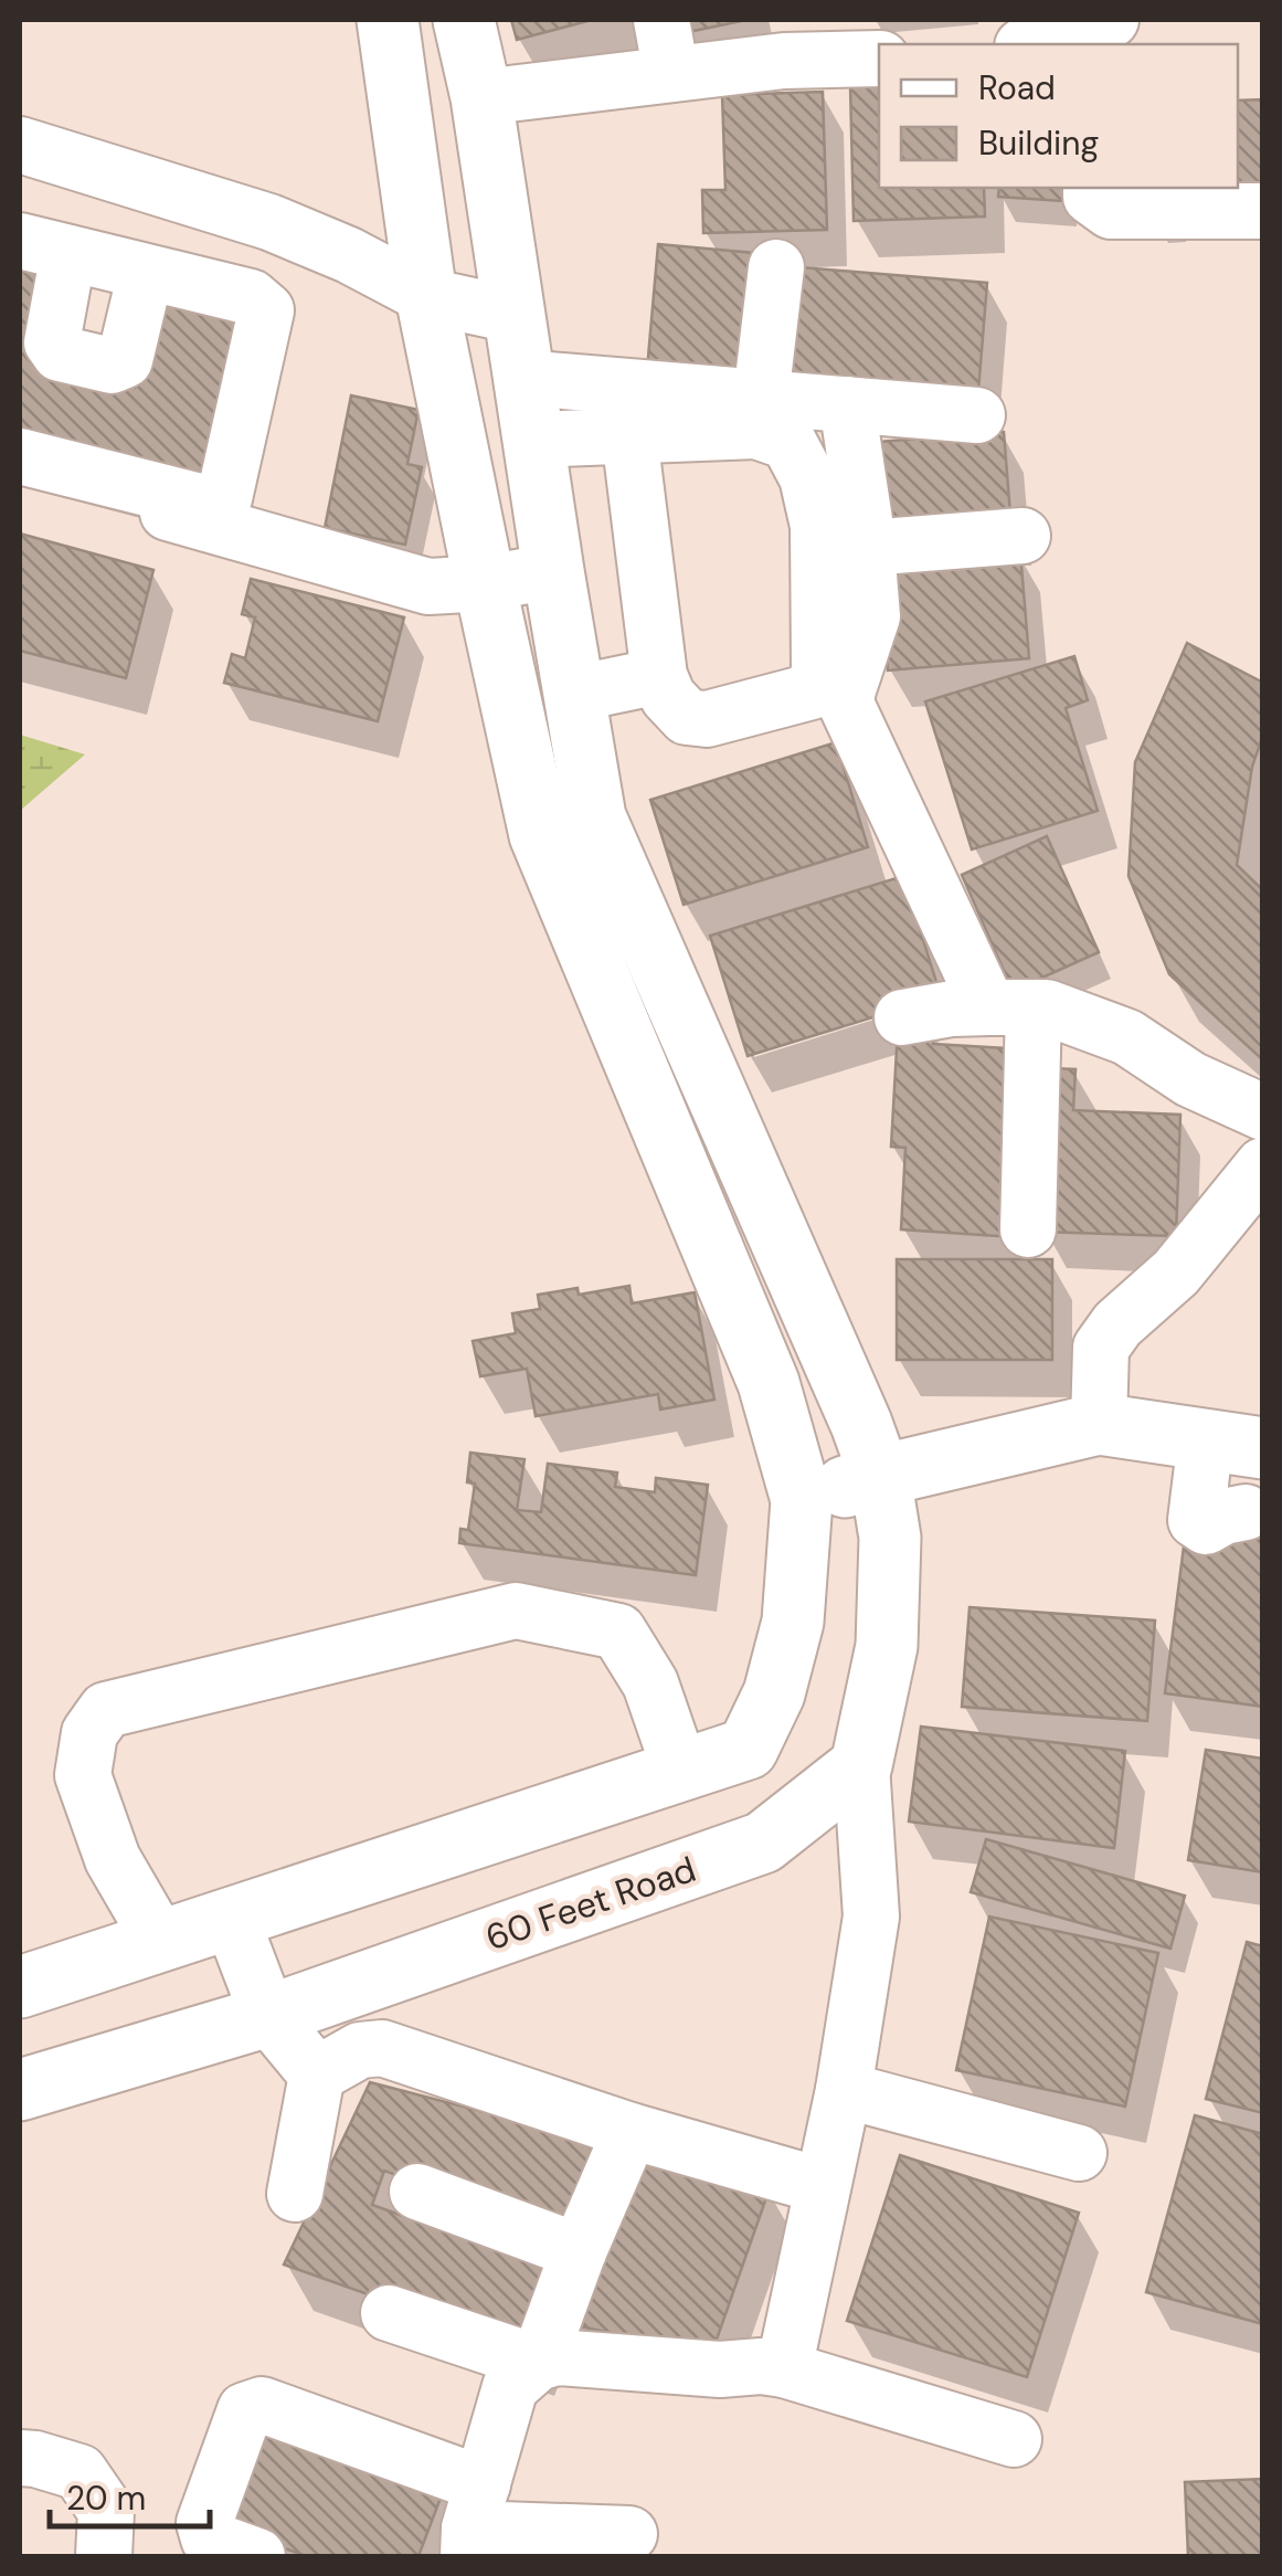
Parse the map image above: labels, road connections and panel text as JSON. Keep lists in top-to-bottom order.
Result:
{
  "streets": {
    "street": ["60 Feet Road"]
  },
  "legend": ["Road", "Building"],
  "scale_bar": "20 m"
}
